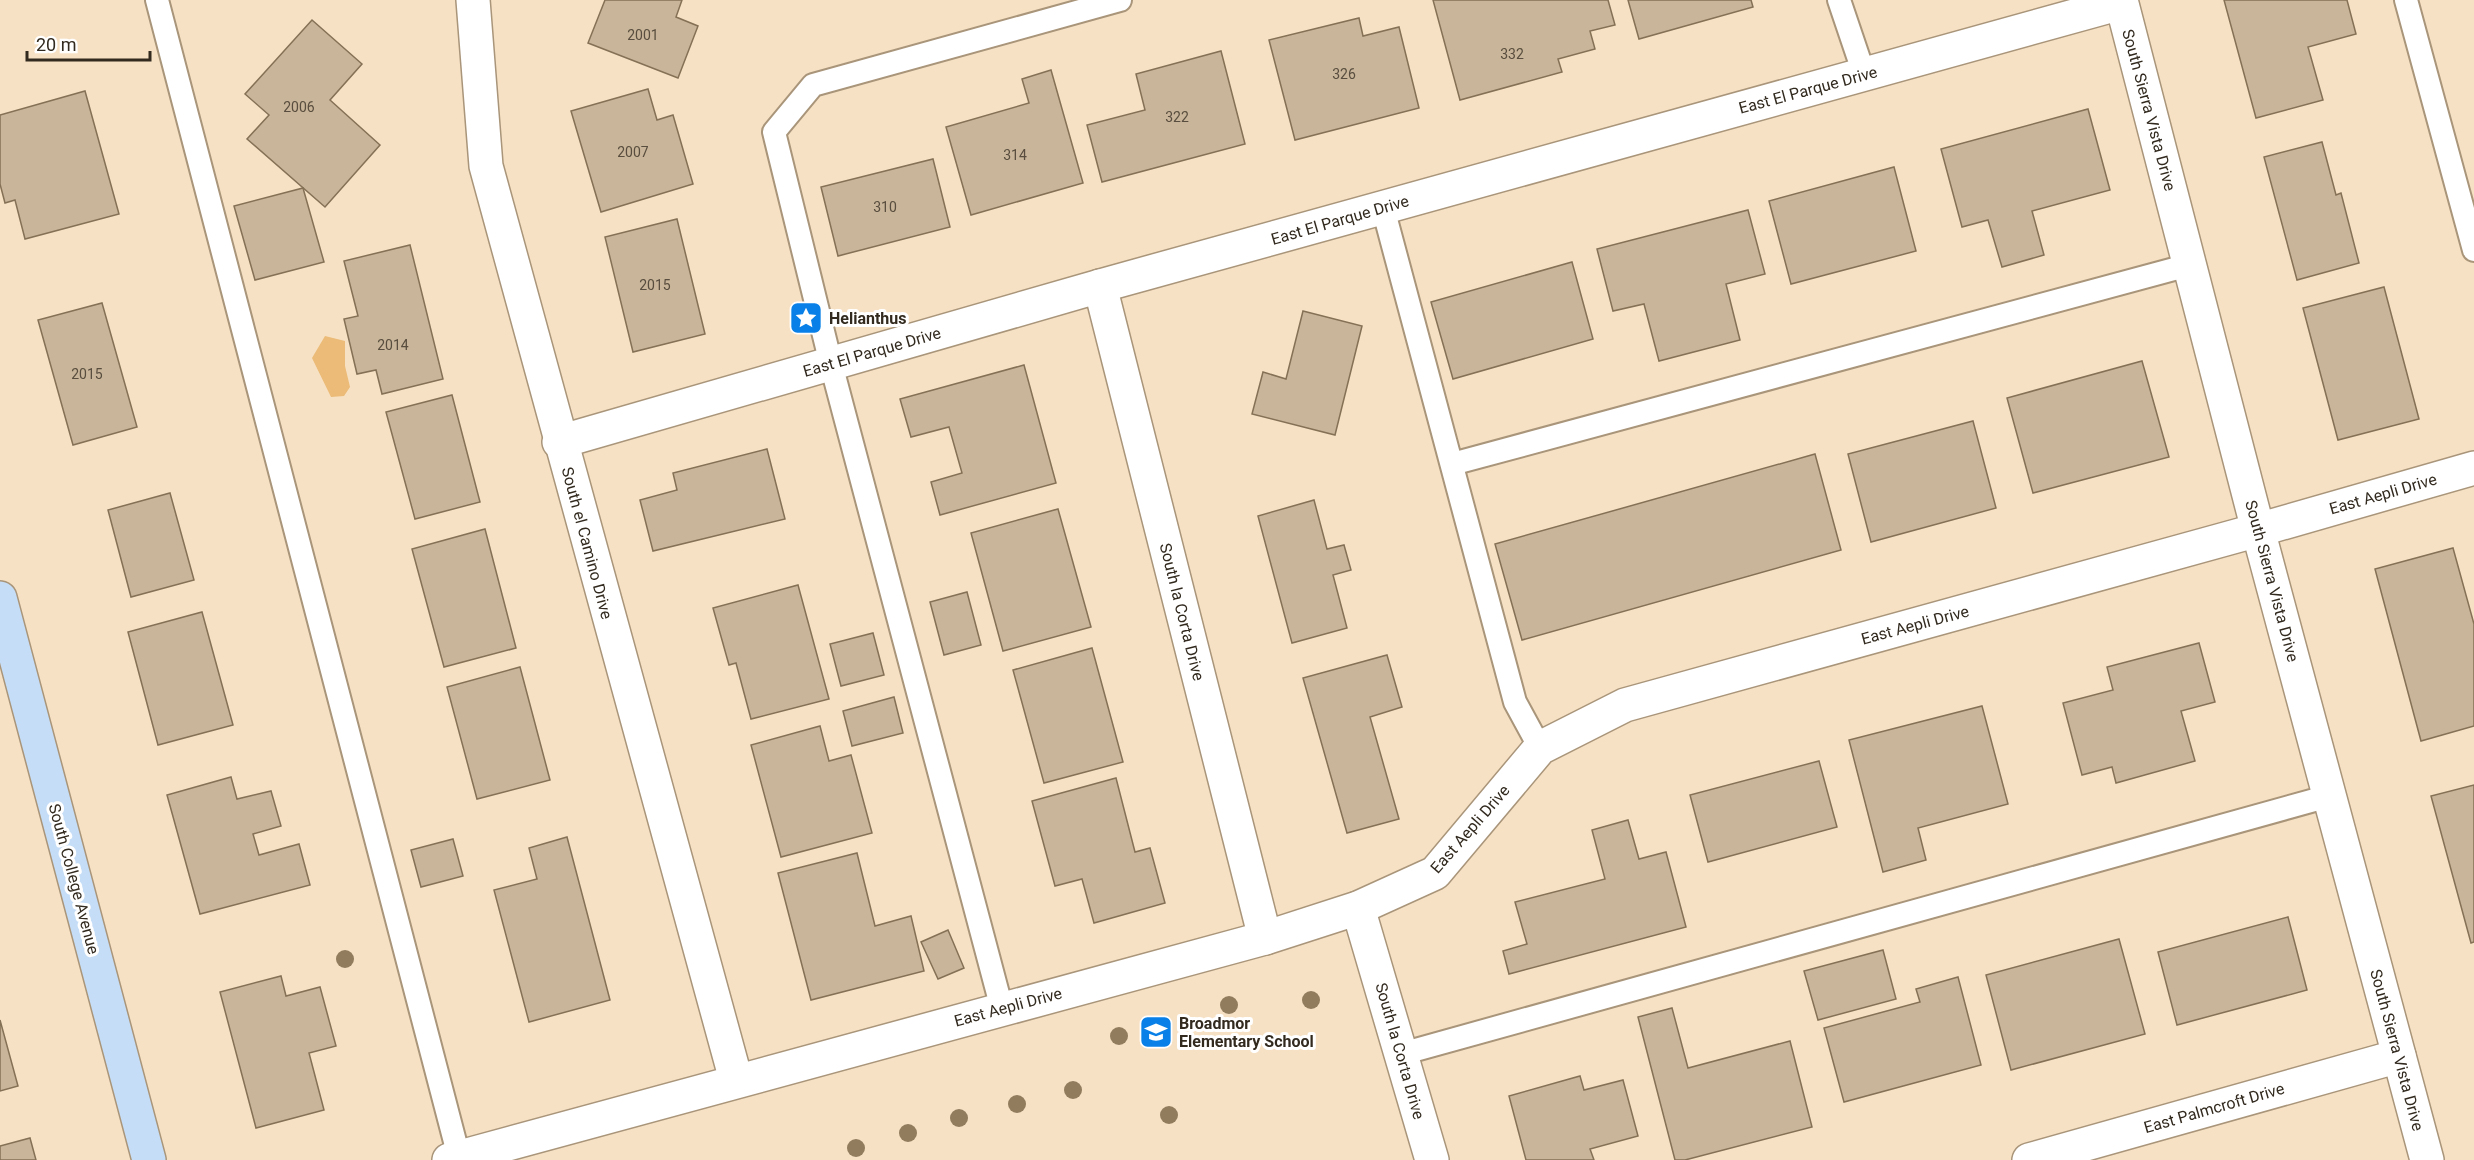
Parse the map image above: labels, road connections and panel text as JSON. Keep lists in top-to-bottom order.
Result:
{
  "streets": {
    "street": [
      "East El Parque Drive",
      "South Sierra Vista Drive",
      "East Aepli Drive",
      "South el Camino Drive",
      "South la Corta Drive",
      "South College Avenue",
      "East Palmcroft Drive"
    ]
  },
  "crossings": [
    ["East El Parque Drive", "South Sierra Vista Drive"],
    ["East El Parque Drive", "South el Camino Drive"],
    ["East El Parque Drive", "South la Corta Drive"],
    ["South Sierra Vista Drive", "East Aepli Drive"],
    ["South Sierra Vista Drive", "East Palmcroft Drive"],
    ["East Aepli Drive", "South el Camino Drive"],
    ["East Aepli Drive", "South la Corta Drive"]
  ],
  "places": {
    "place": ["Helianthus"],
    "school or university": ["Broadmor Elementary School"]
  },
  "house_numbers": [
    "2001",
    "332",
    "326",
    "2006",
    "322",
    "2007",
    "314",
    "310",
    "2015",
    "2014",
    "2015"
  ],
  "scale_bar": "20 m"
}
